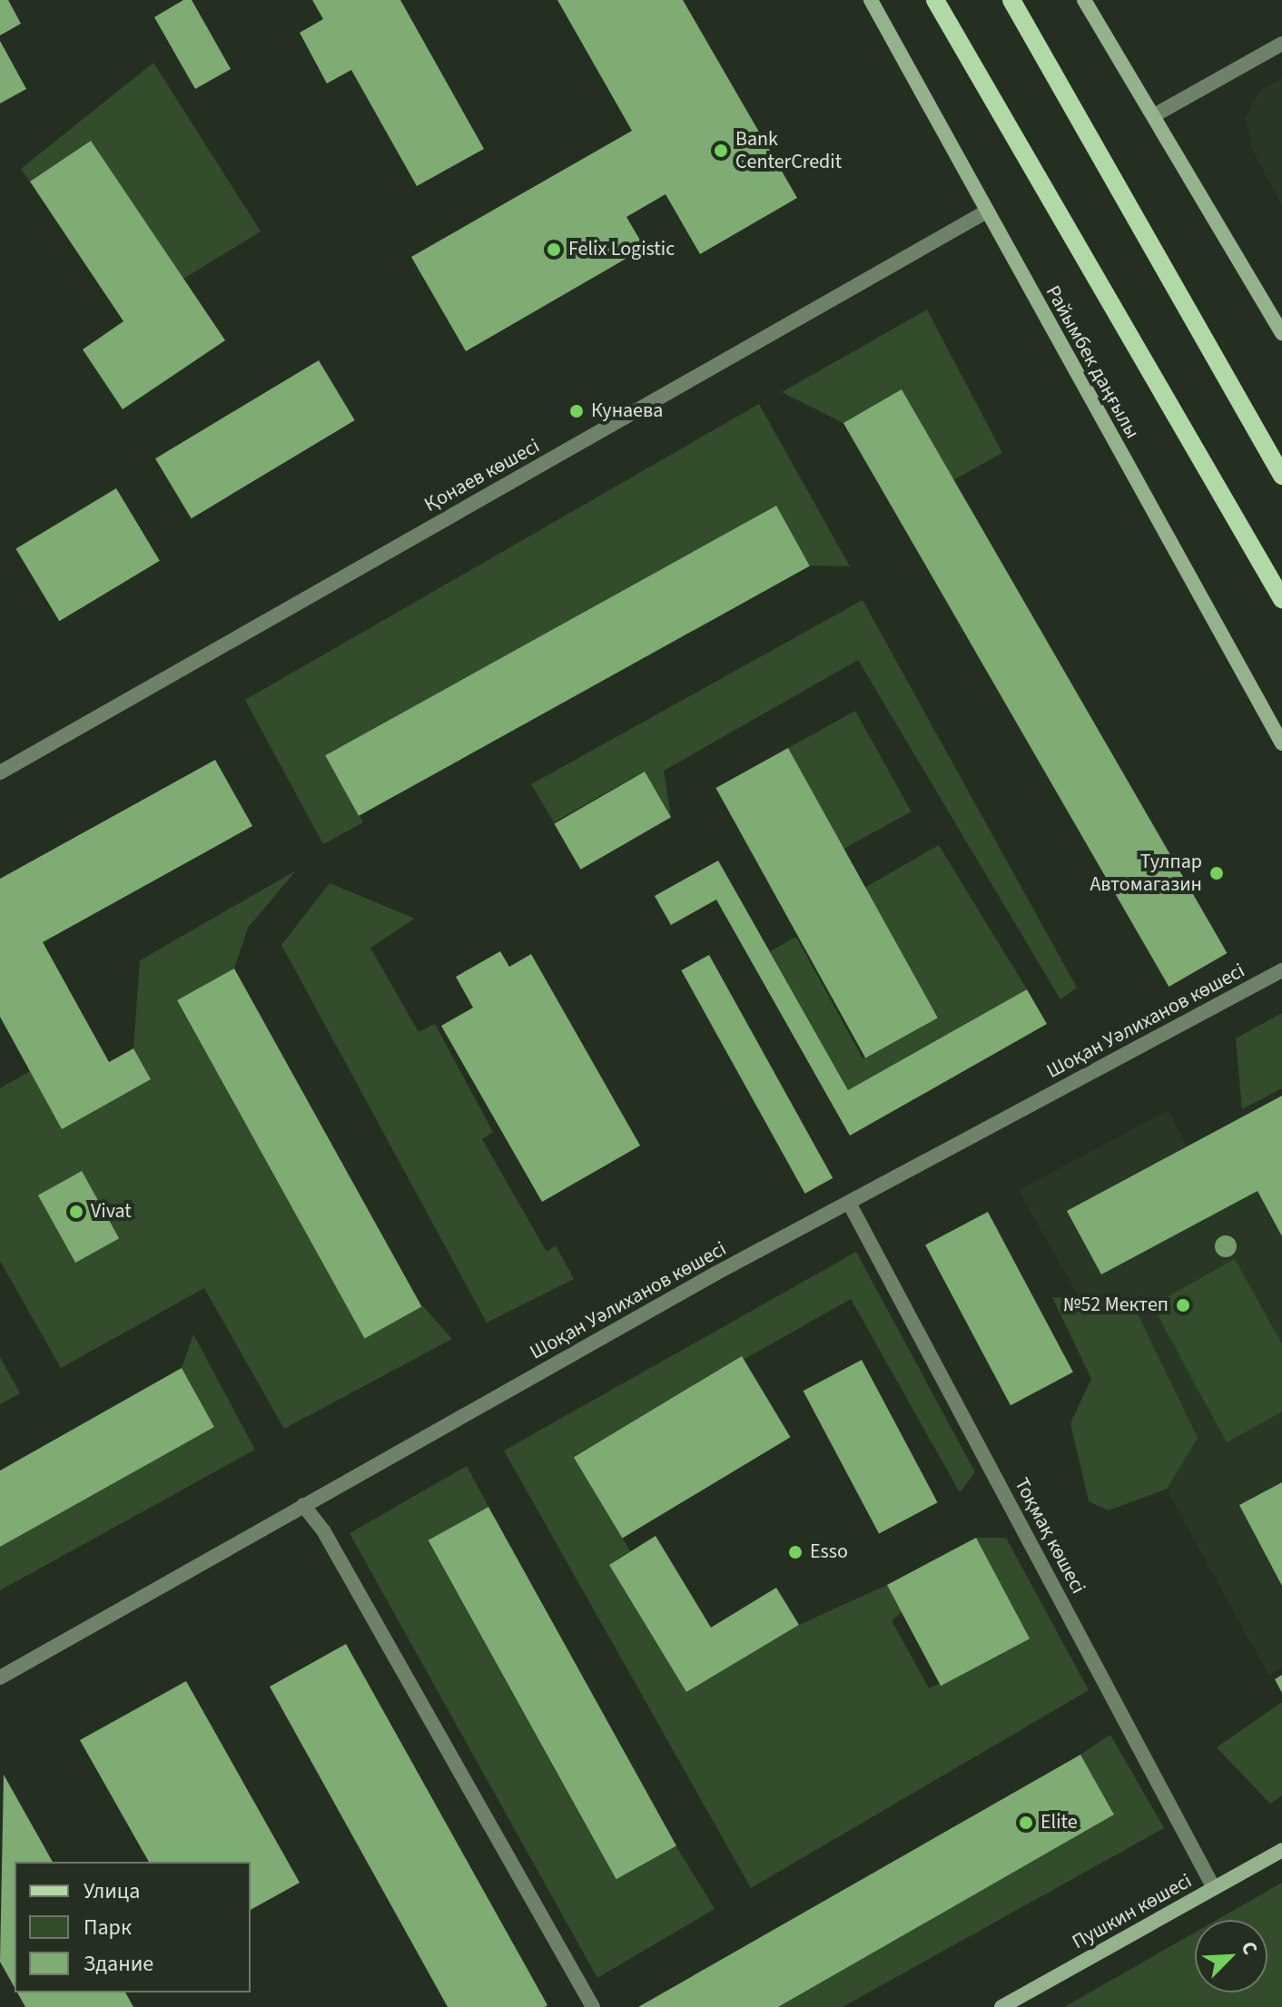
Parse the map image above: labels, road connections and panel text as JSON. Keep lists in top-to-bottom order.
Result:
{
  "streets": {
    "main road": ["Райымбек даңғылы", "Пушкин көшесі"],
    "street": ["Қонаев көшесі", "Шоқан Уәлиханов көшесі", "Тоқмақ көшесі"]
  },
  "crossings": [
    ["Райымбек даңғылы", "Қонаев көшесі"],
    ["Шоқан Уәлиханов көшесі", "Тоқмақ көшесі"],
    ["Тоқмақ көшесі", "Пушкин көшесі"]
  ],
  "places": [
    "Bank CenterCredit",
    "Felix Logistic",
    "Кунаева",
    "Тулпар Автомагазин",
    "Vivat",
    "№52 Мектеп",
    "Esso",
    "Elite"
  ],
  "legend": ["Улица", "Парк", "Здание"],
  "north": "top right"
}
